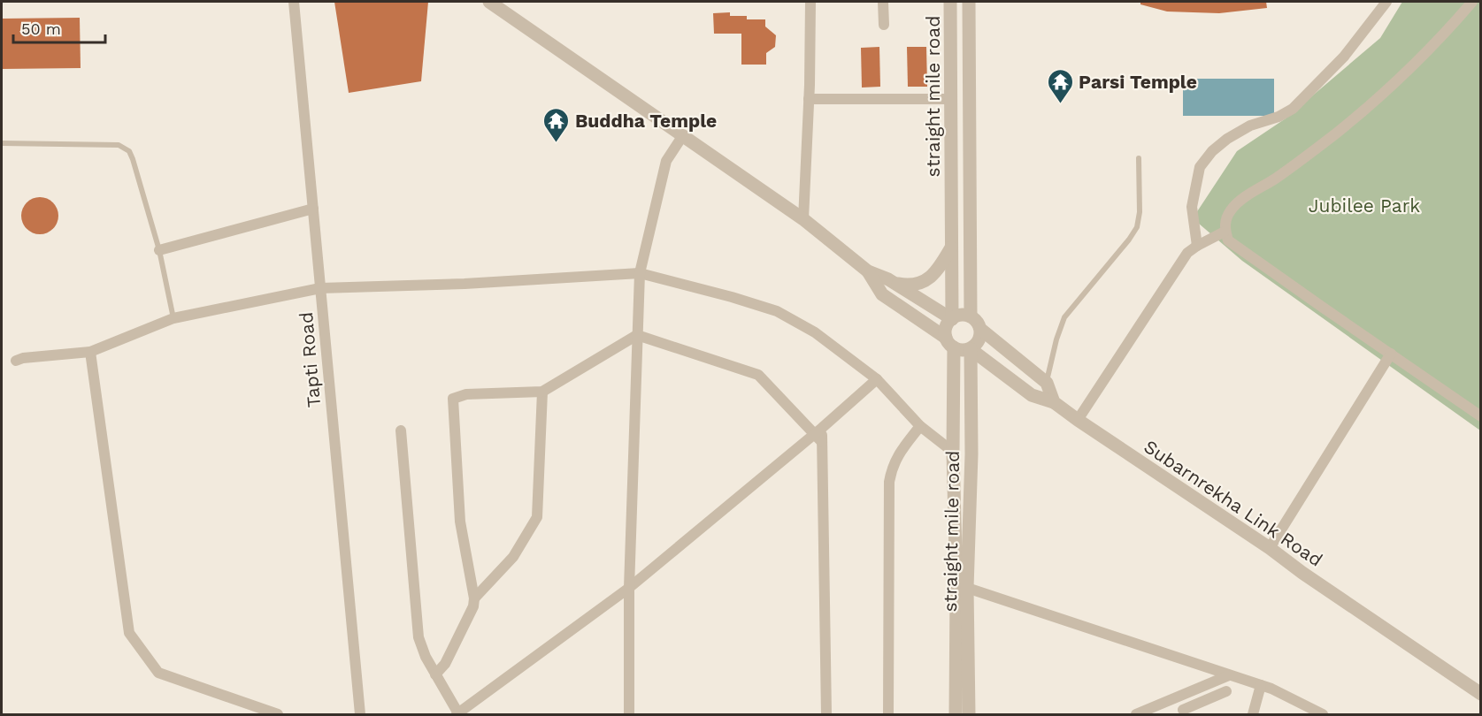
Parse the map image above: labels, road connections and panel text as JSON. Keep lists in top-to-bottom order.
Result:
{
  "streets": {
    "street": ["straight mile road", "Tapti Road", "Subarnrekha Link Road"]
  },
  "crossings": [
    ["straight mile road", "Subarnrekha Link Road"]
  ],
  "parks": ["Jubilee Park"],
  "places": {
    "temple": ["Parsi Temple", "Buddha Temple"]
  },
  "scale_bar": "50 m"
}
